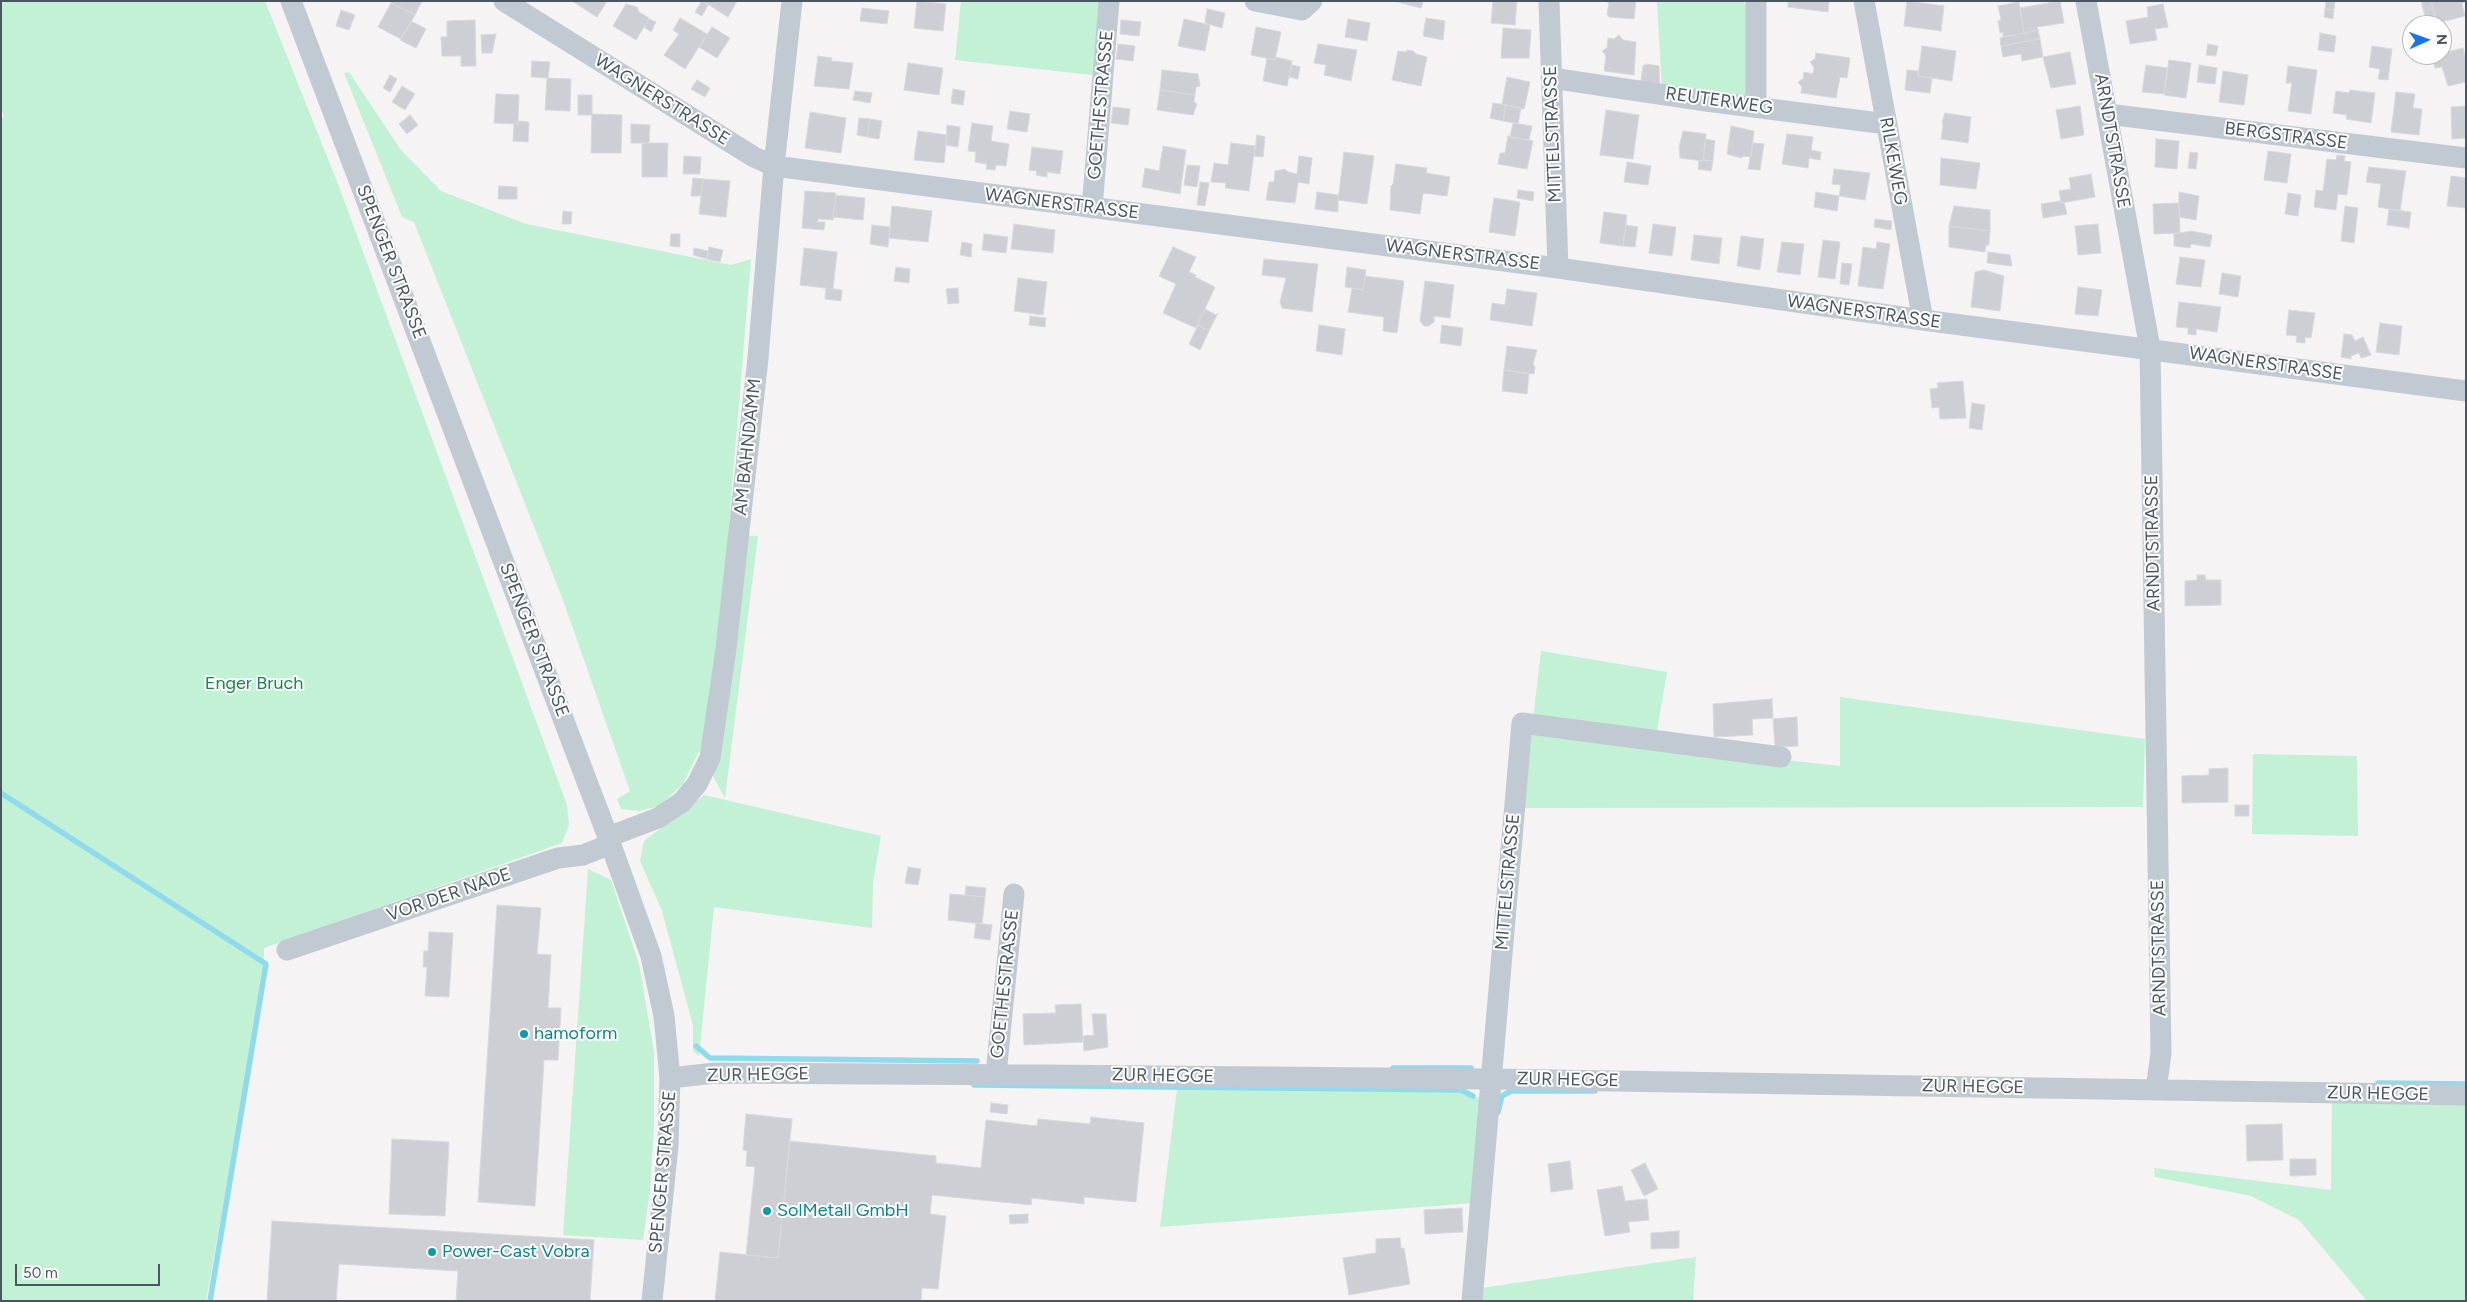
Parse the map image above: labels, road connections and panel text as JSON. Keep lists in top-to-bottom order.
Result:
{
  "streets": {
    "street": [
      "WAGNERSTRASSE",
      "REUTERWEG",
      "GOETHESTRASSE",
      "MITTELSTRASSE",
      "BERGSTRASSE",
      "ARNDTSTRASSE",
      "RILKEWEG",
      "SPENGER STRASSE",
      "AM BAHNDAMM",
      "VOR DER NADE",
      "ZUR HEGGE"
    ]
  },
  "crossings": [
    ["WAGNERSTRASSE", "GOETHESTRASSE"],
    ["WAGNERSTRASSE", "MITTELSTRASSE"],
    ["WAGNERSTRASSE", "ARNDTSTRASSE"],
    ["WAGNERSTRASSE", "RILKEWEG"],
    ["WAGNERSTRASSE", "AM BAHNDAMM"],
    ["REUTERWEG", "MITTELSTRASSE"],
    ["REUTERWEG", "RILKEWEG"],
    ["GOETHESTRASSE", "ZUR HEGGE"],
    ["MITTELSTRASSE", "ZUR HEGGE"],
    ["BERGSTRASSE", "ARNDTSTRASSE"],
    ["ARNDTSTRASSE", "ZUR HEGGE"],
    ["SPENGER STRASSE", "AM BAHNDAMM"],
    ["SPENGER STRASSE", "VOR DER NADE"],
    ["SPENGER STRASSE", "ZUR HEGGE"],
    ["AM BAHNDAMM", "VOR DER NADE"]
  ],
  "parks": ["Enger Bruch"],
  "places": ["hamoform", "SolMetall GmbH", "Power-Cast Vobra"],
  "scale_bar": "50 m",
  "north": "right"
}
